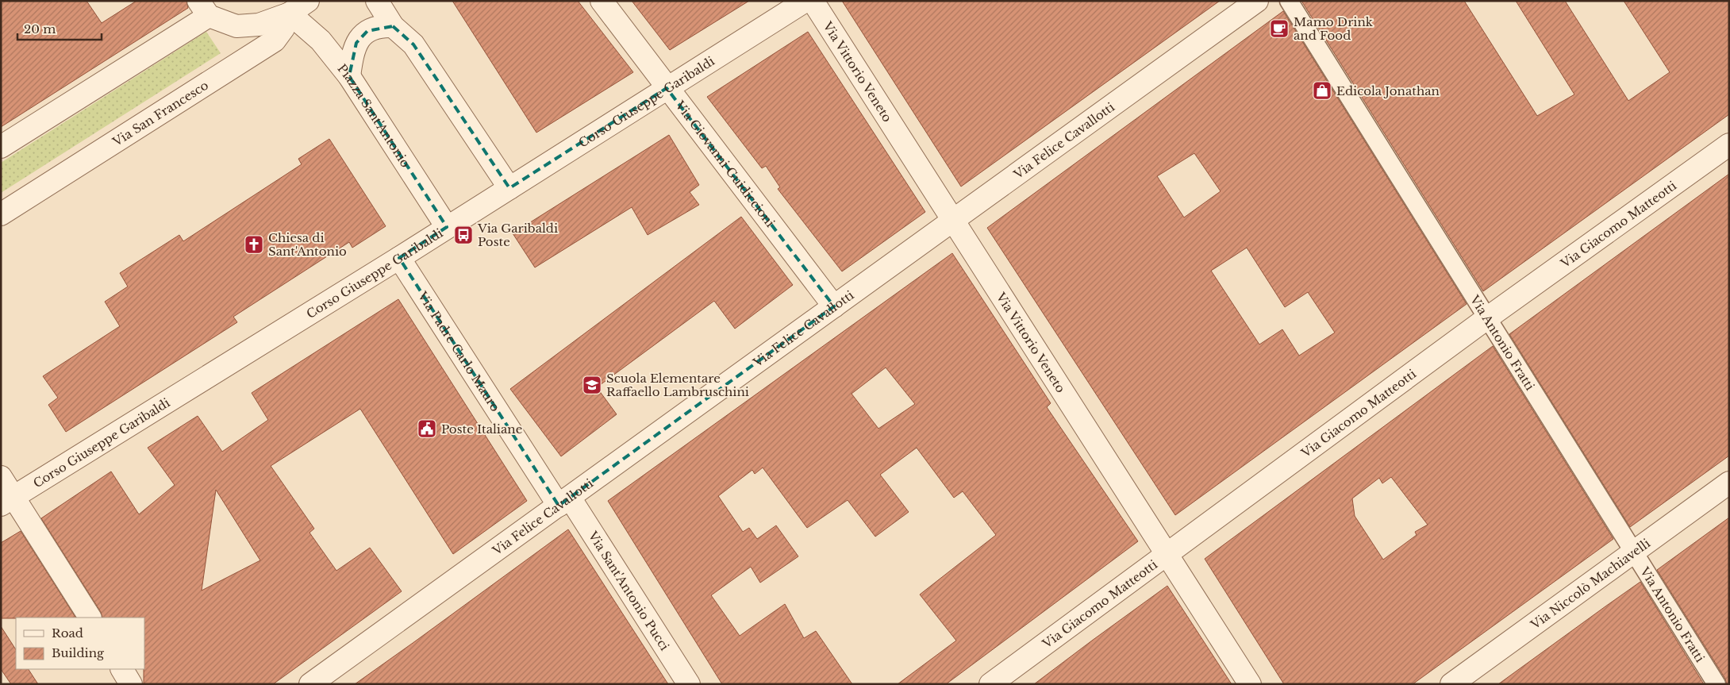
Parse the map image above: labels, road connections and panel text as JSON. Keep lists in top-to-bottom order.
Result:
{
  "streets": {
    "street": [
      "Via Vittorio Veneto",
      "Corso Giuseppe Garibaldi",
      "Via San Francesco",
      "Piazza Sant'Antonio",
      "Via Felice Cavallotti",
      "Via Giovanni Guidiccioni",
      "Via Giacomo Matteotti",
      "Via Antonio Fratti",
      "Via Padre Carlo Mauro",
      "Via Niccolò Machiavelli",
      "Via Sant'Antonio Pucci"
    ]
  },
  "crossings": [
    ["Via Vittorio Veneto", "Via Felice Cavallotti"],
    ["Via Vittorio Veneto", "Via Giacomo Matteotti"],
    ["Corso Giuseppe Garibaldi", "Piazza Sant'Antonio"],
    ["Corso Giuseppe Garibaldi", "Via Giovanni Guidiccioni"],
    ["Corso Giuseppe Garibaldi", "Via Padre Carlo Mauro"],
    ["Via San Francesco", "Piazza Sant'Antonio"],
    ["Via Felice Cavallotti", "Via Giovanni Guidiccioni"],
    ["Via Felice Cavallotti", "Via Padre Carlo Mauro"],
    ["Via Felice Cavallotti", "Via Sant'Antonio Pucci"],
    ["Via Giacomo Matteotti", "Via Antonio Fratti"],
    ["Via Antonio Fratti", "Via Niccolò Machiavelli"],
    ["Via Padre Carlo Mauro", "Via Sant'Antonio Pucci"]
  ],
  "places": {
    "cafe": ["Mamo Drink and Food"],
    "shop": ["Edicola Jonathan"],
    "bus stop": ["Via Garibaldi Poste"],
    "church": ["Chiesa di Sant'Antonio"],
    "school or university": ["Scuola Elementare Raffaello Lambruschini"],
    "public building": ["Poste Italiane"]
  },
  "legend": ["Road", "Building"],
  "scale_bar": "20 m"
}
